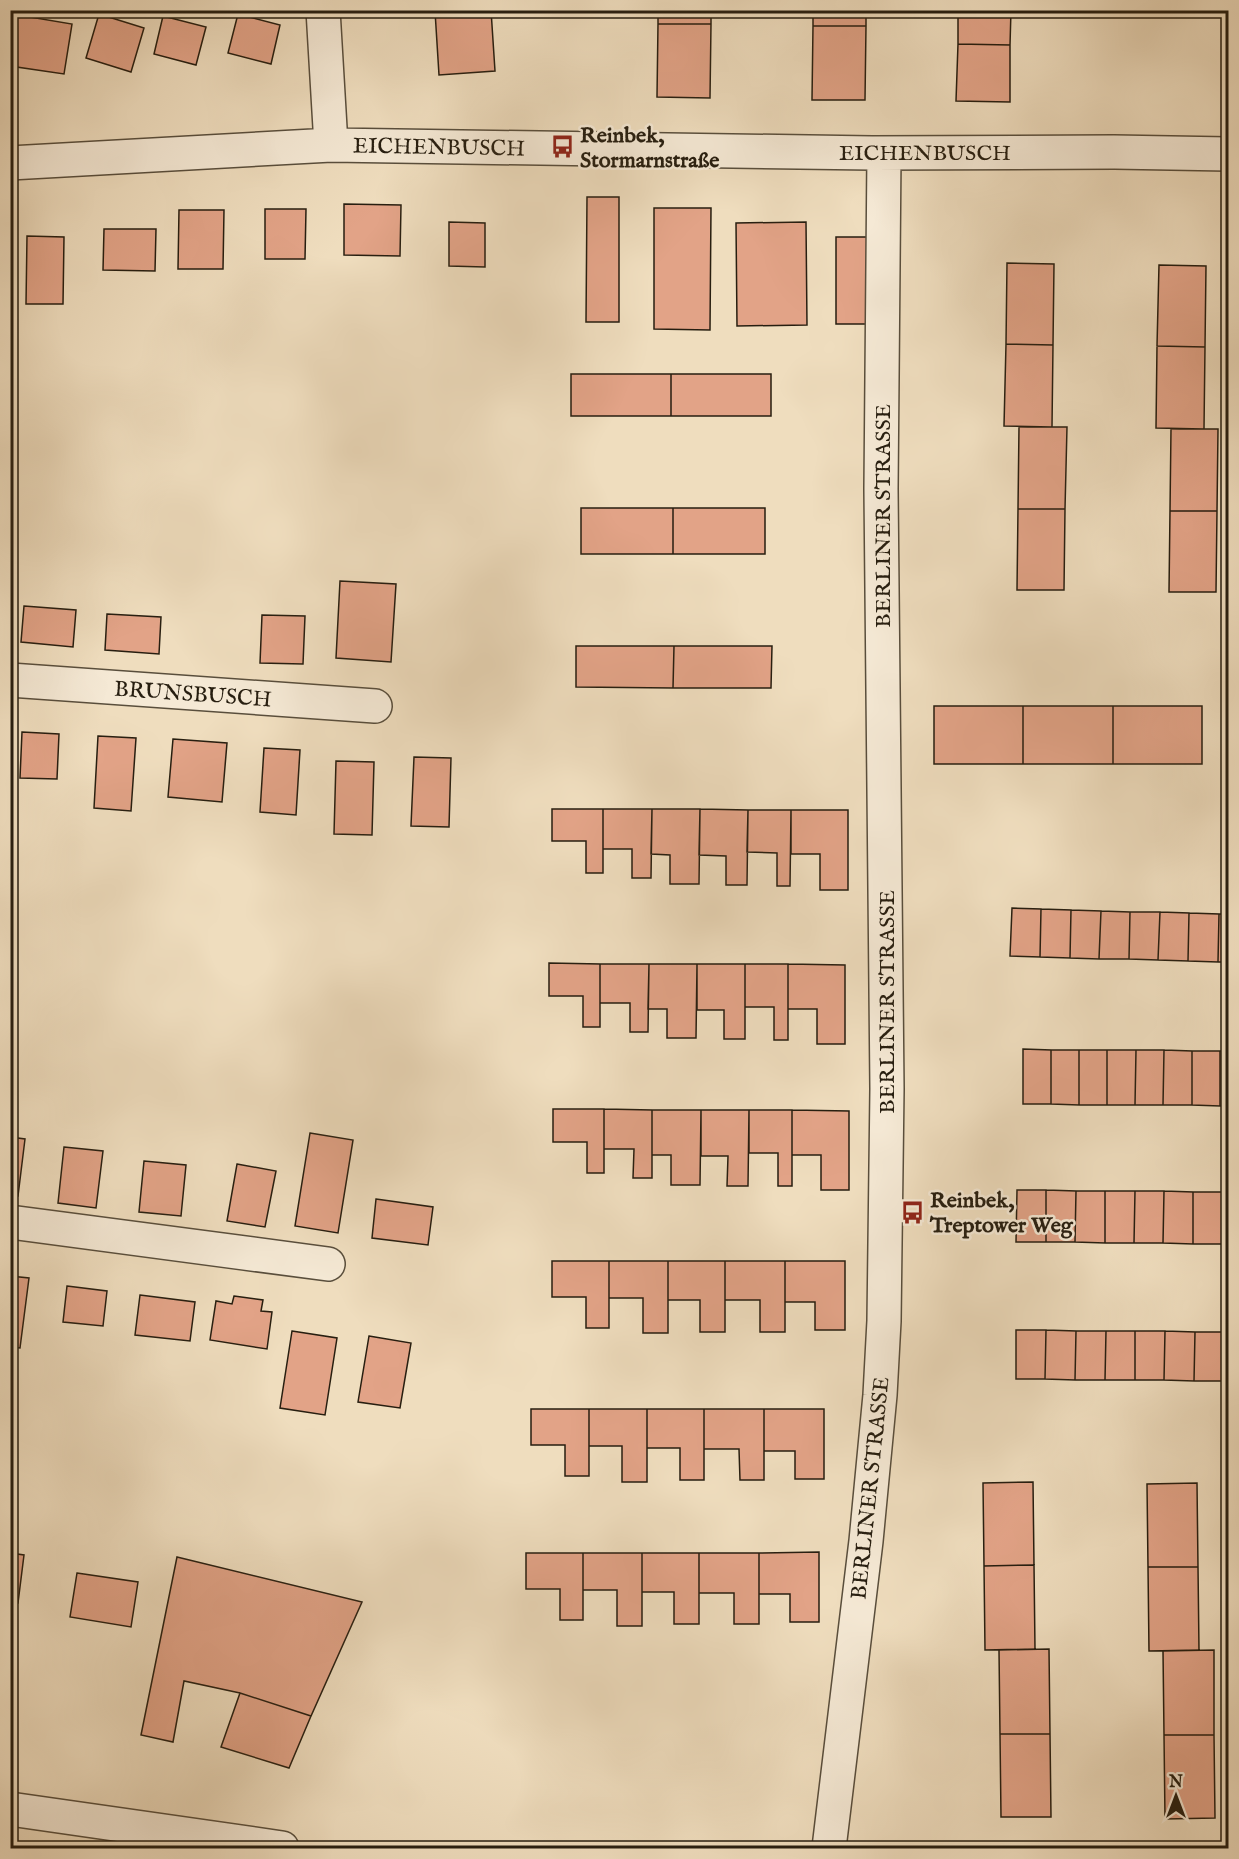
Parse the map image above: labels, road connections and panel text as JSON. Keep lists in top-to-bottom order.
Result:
{
  "streets": {
    "street": ["EICHENBUSCH", "BERLINER STRASSE", "BRUNSBUSCH"]
  },
  "crossings": [
    ["EICHENBUSCH", "BERLINER STRASSE"]
  ],
  "places": {
    "bus stop": ["Reinbek, Stormarnstraße", "Reinbek, Treptower Weg"]
  },
  "north": "top"
}
